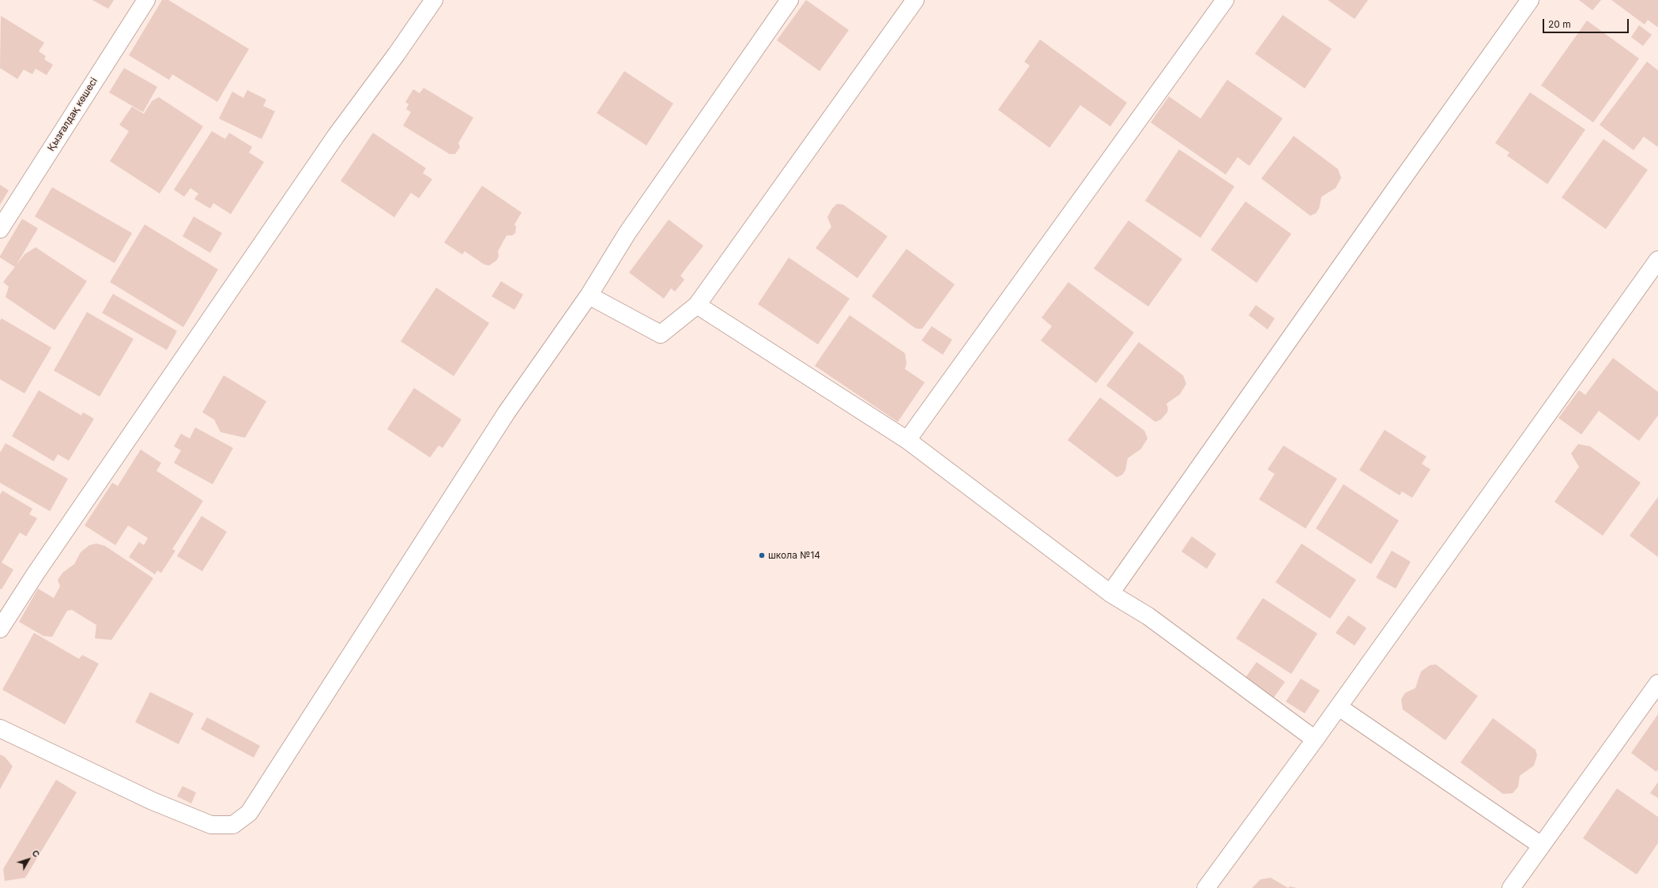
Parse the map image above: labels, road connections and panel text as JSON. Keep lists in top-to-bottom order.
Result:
{
  "streets": {
    "street": ["Қызғалдақ көшесі"]
  },
  "places": ["школа №14"],
  "scale_bar": "20 m",
  "north": "top right"
}
